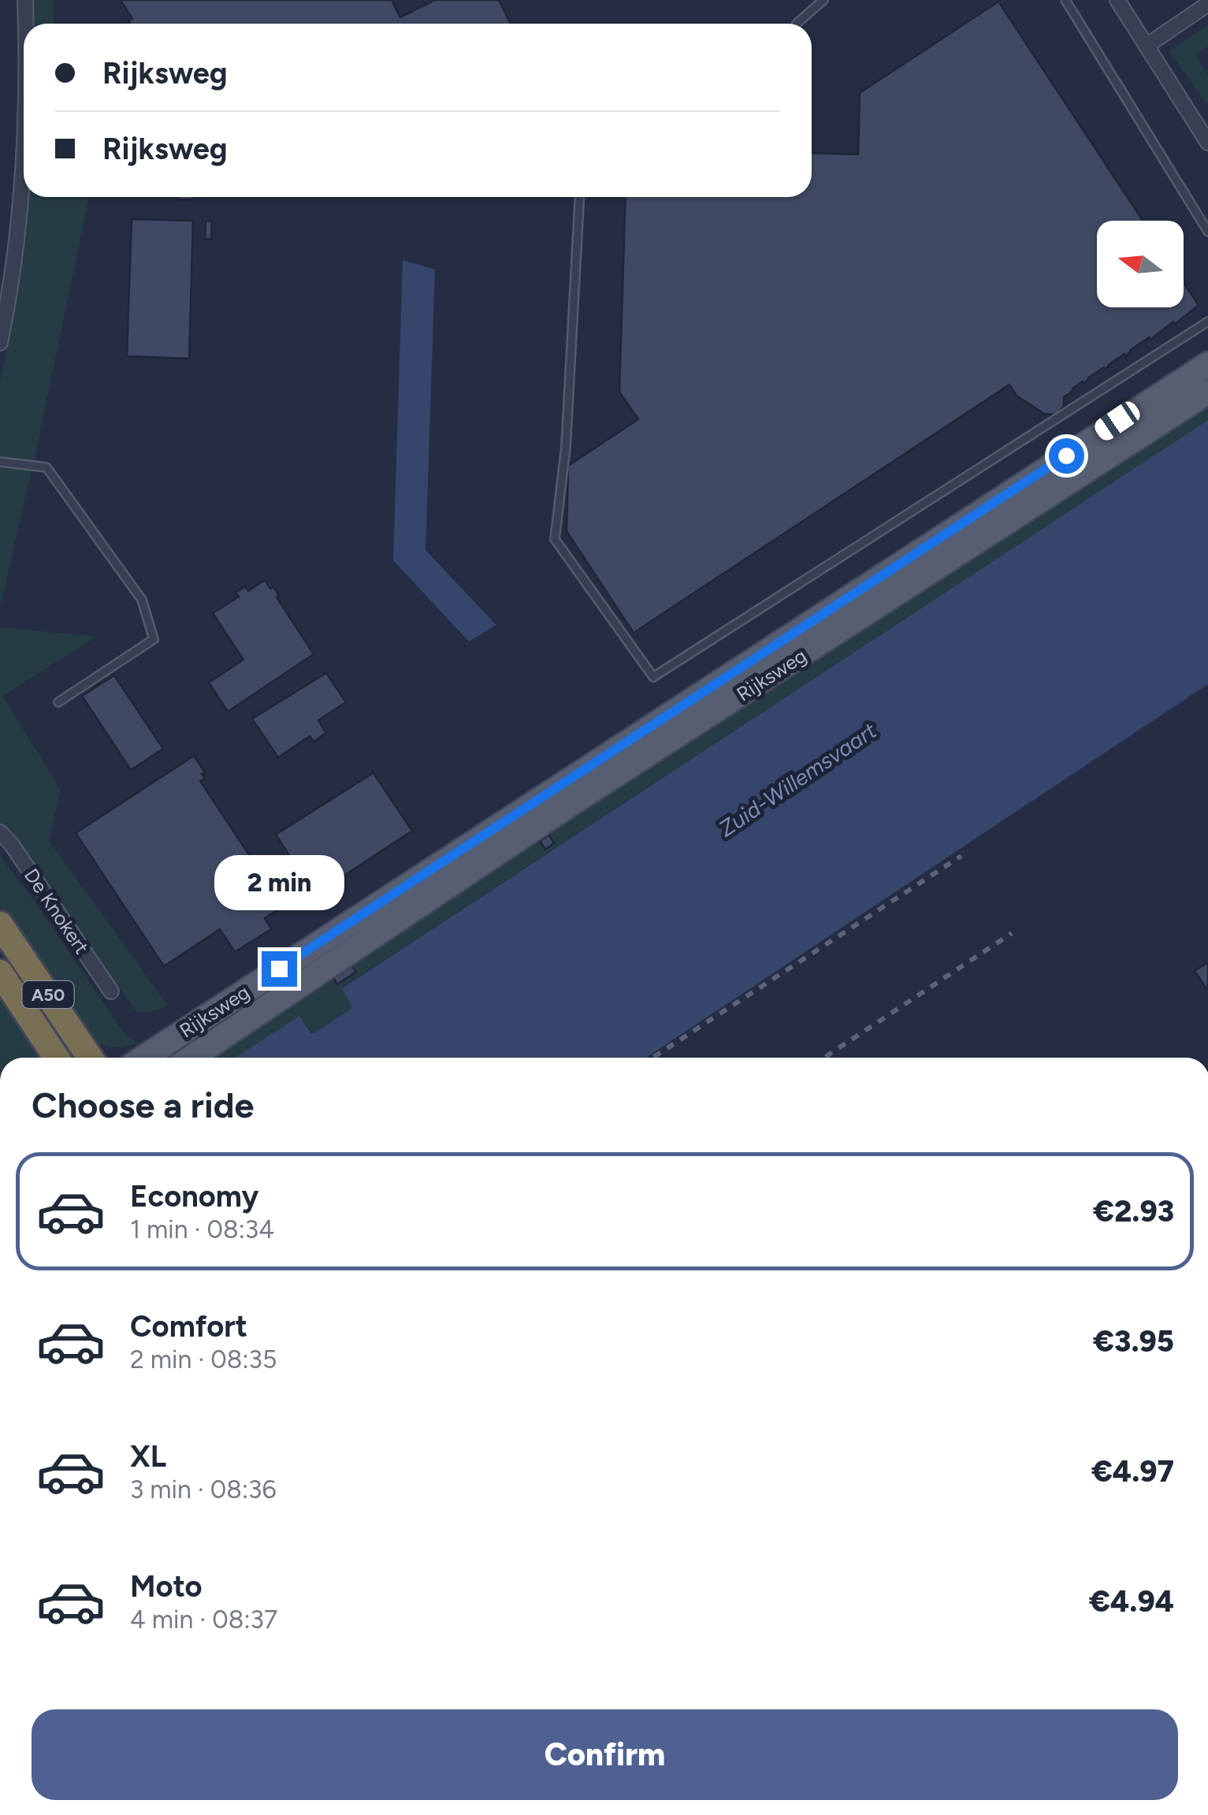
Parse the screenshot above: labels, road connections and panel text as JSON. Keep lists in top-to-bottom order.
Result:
{
  "streets": {
    "highway": ["A50"],
    "main road": ["Rijksweg"],
    "street": ["De Knokert"]
  },
  "water": ["Zuid-Willemsvaart"],
  "north": "left",
  "page": {
    "banner": ["Rijksweg", "Rijksweg"],
    "bubble": "2 min",
    "heading": "Choose a ride",
    "list": [
      {
        "name": "Economy",
        "note": "1 min · 08:34",
        "value": "€2.93"
      },
      {
        "name": "Comfort",
        "note": "2 min · 08:35",
        "value": "€3.95"
      },
      {
        "name": "XL",
        "note": "3 min · 08:36",
        "value": "€4.97"
      },
      {
        "name": "Moto",
        "note": "4 min · 08:37",
        "value": "€4.94"
      }
    ],
    "buttons": "Confirm"
  }
}
